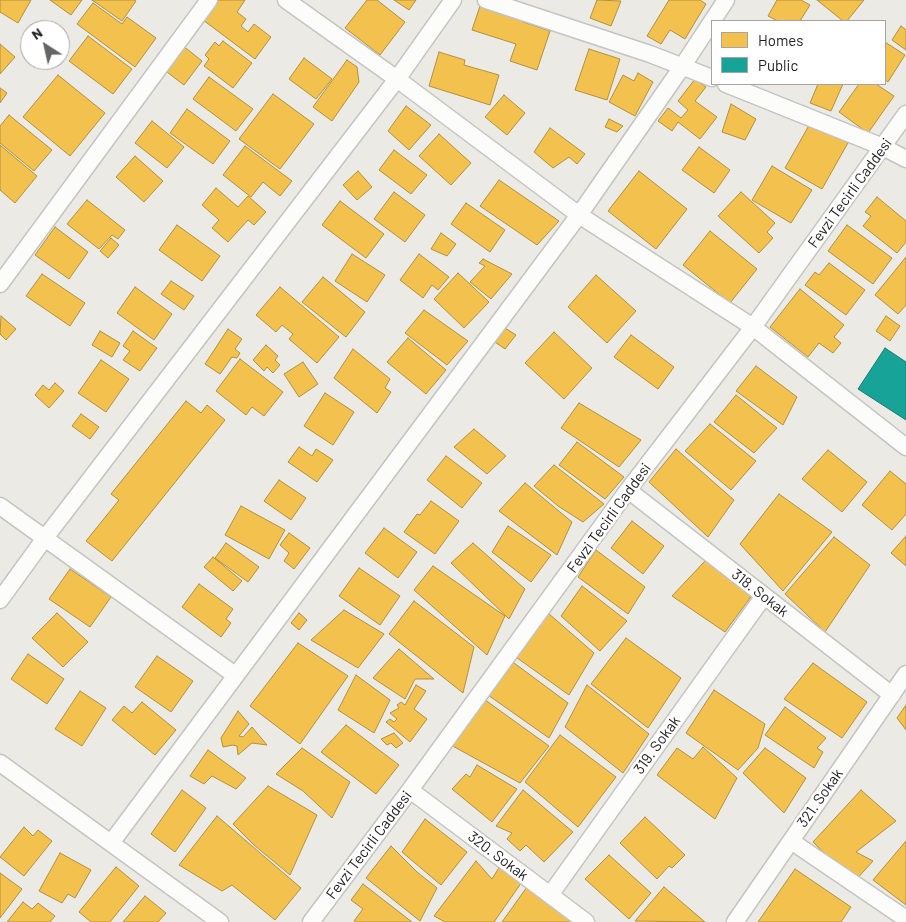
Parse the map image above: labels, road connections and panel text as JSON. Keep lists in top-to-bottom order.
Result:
{
  "streets": {
    "street": [
      "Fevzi Tecirli Caddesi",
      "318. Sokak",
      "319. Sokak",
      "321. Sokak",
      "320. Sokak"
    ]
  },
  "crossings": [
    ["Fevzi Tecirli Caddesi", "318. Sokak"],
    ["Fevzi Tecirli Caddesi", "320. Sokak"],
    ["318. Sokak", "319. Sokak"],
    ["318. Sokak", "321. Sokak"],
    ["319. Sokak", "320. Sokak"]
  ],
  "legend": ["Homes", "Public"],
  "north": "top left"
}
